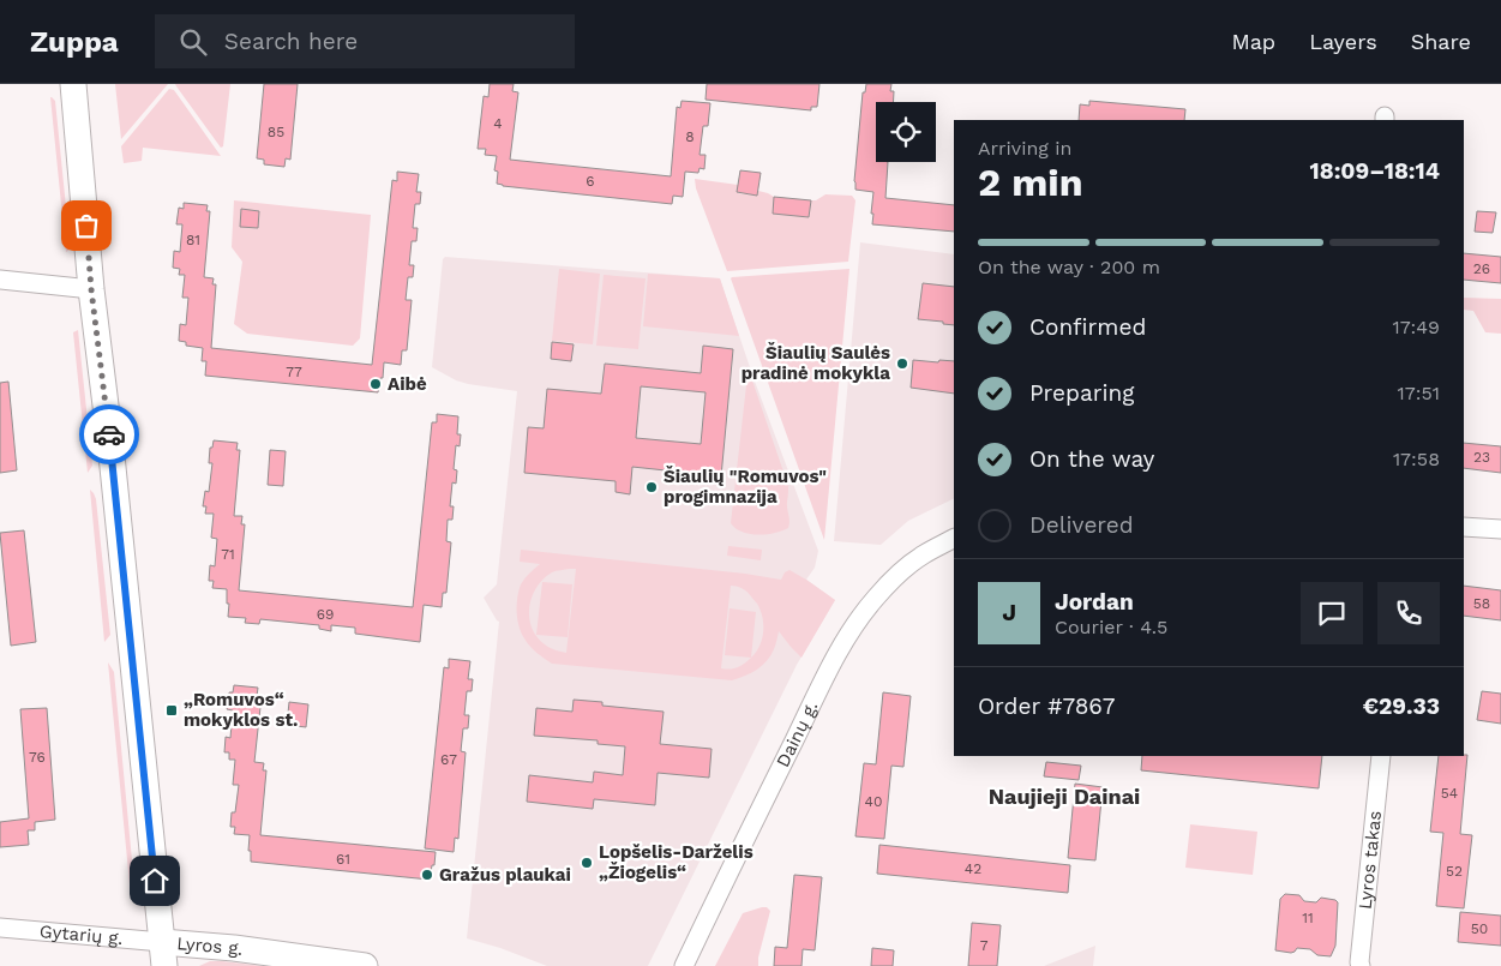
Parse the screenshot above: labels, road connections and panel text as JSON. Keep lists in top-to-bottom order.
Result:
{
  "streets": {
    "main road": ["Lyros g."],
    "street": ["Dainų g.", "Lyros takas", "Gytarių g."]
  },
  "crossings": [
    ["Gytarių g.", "Lyros g."]
  ],
  "districts": ["Naujieji Dainai"],
  "places": {
    "other": [
      "Šiaulių Saulės pradinė mokykla",
      "Aibė",
      "Šiaulių \"Romuvos\" progimnazija",
      "Lopšelis-Darželis „Žiogelis“",
      "Gražus plaukai"
    ],
    "transit": ["„Romuvos“ mokyklos st."]
  },
  "house_numbers": [
    "4",
    "85",
    "8",
    "6",
    "81",
    "26",
    "77",
    "23",
    "71",
    "58",
    "69",
    "76",
    "67",
    "54",
    "40",
    "61",
    "42",
    "52",
    "11",
    "50",
    "7"
  ],
  "page": {
    "header": "Zuppa",
    "search": "Search here",
    "nav": ["Map", "Layers", "Share"],
    "heading": ["2 min", "Arriving in", "18:09–18:14"],
    "panel": [
      "Jordan",
      "Courier · 4.5",
      "Order #7867",
      "€29.33"
    ],
    "bar": "On the way · 200 m",
    "list": [
      ["Confirmed", "17:49"],
      ["Preparing", "17:51"],
      ["On the way", "17:58"],
      "Delivered"
    ],
    "round": "J"
  }
}
